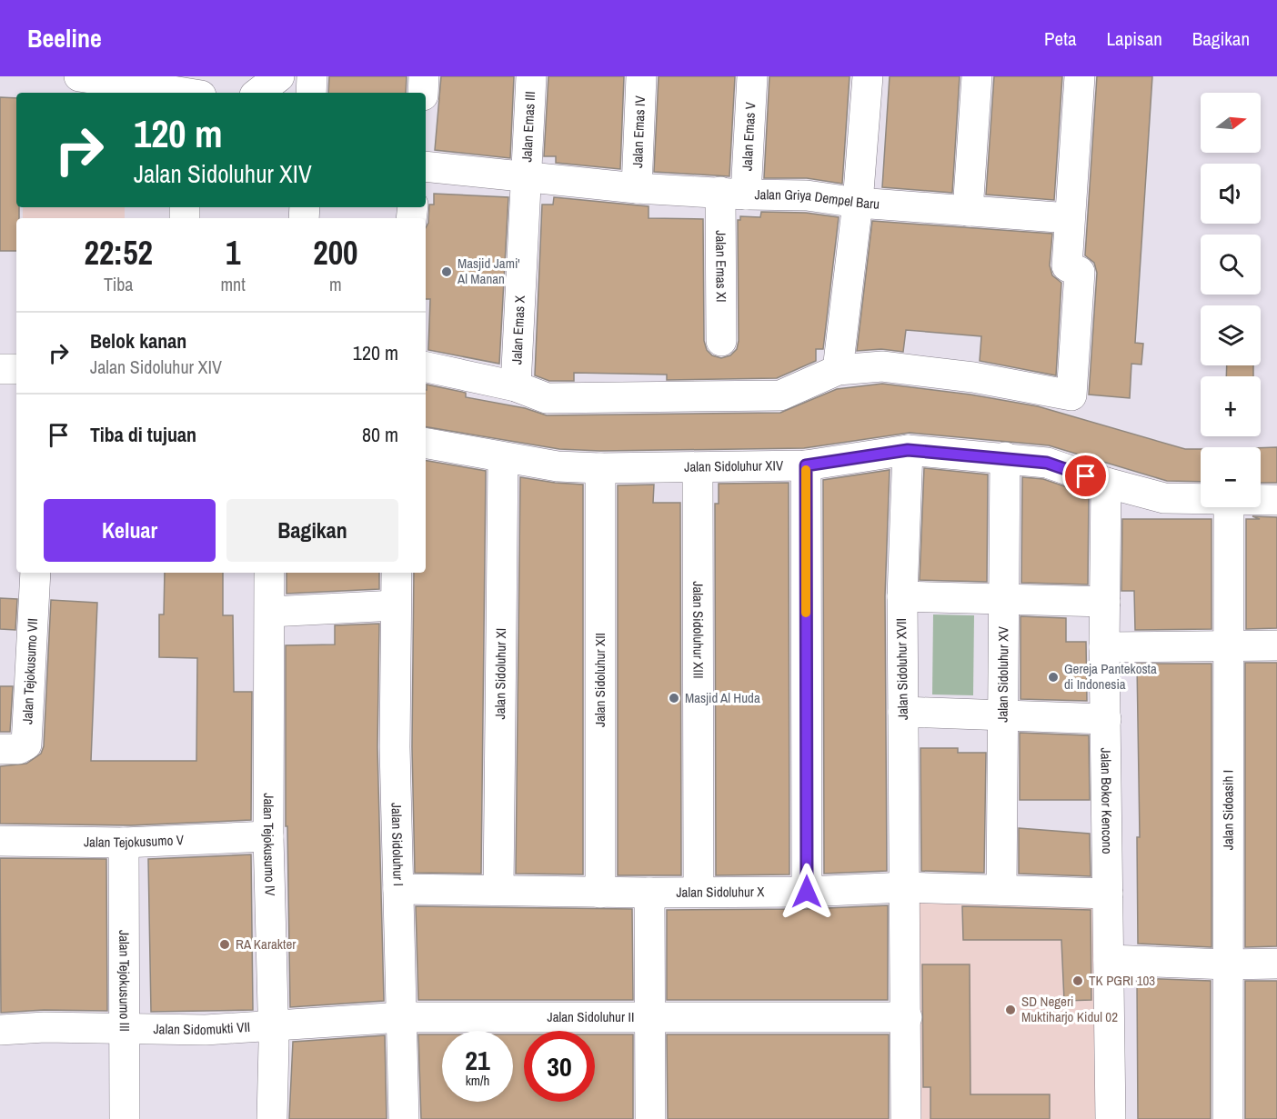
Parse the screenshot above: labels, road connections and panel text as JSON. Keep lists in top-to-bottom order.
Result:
{
  "streets": {
    "street": [
      "Jalan Emas III",
      "Jalan Emas IV",
      "Jalan Emas V",
      "Jalan Griya Dempel Baru",
      "Jalan Emas XI",
      "Jalan Emas X",
      "Jalan Sidoluhur XIV",
      "Jalan Sidoluhur XIII",
      "Jalan Sidoluhur XVII",
      "Jalan Tejokusumo VII",
      "Jalan Sidoluhur XI",
      "Jalan Sidoluhur XV",
      "Jalan Sidoluhur XII",
      "Jalan Bokor Kencono",
      "Jalan Sidoasih I",
      "Jalan Tejokusumo V",
      "Jalan Tejokusumo IV",
      "Jalan Sidoluhur I",
      "Jalan Sidoluhur X",
      "Jalan Tejokusumo III",
      "Jalan Sidoluhur II",
      "Jalan Sidomukti VII"
    ]
  },
  "crossings": [
    ["Jalan Emas III", "Jalan Griya Dempel Baru"],
    ["Jalan Emas III", "Jalan Emas X"],
    ["Jalan Emas IV", "Jalan Griya Dempel Baru"],
    ["Jalan Emas V", "Jalan Griya Dempel Baru"],
    ["Jalan Emas V", "Jalan Emas XI"],
    ["Jalan Griya Dempel Baru", "Jalan Emas XI"],
    ["Jalan Griya Dempel Baru", "Jalan Emas X"],
    ["Jalan Sidoluhur XIV", "Jalan Sidoluhur XIII"],
    ["Jalan Sidoluhur XIV", "Jalan Sidoluhur XVII"],
    ["Jalan Sidoluhur XIV", "Jalan Sidoluhur XI"],
    ["Jalan Sidoluhur XIV", "Jalan Sidoluhur XV"],
    ["Jalan Sidoluhur XIV", "Jalan Sidoluhur XII"],
    ["Jalan Sidoluhur XIV", "Jalan Bokor Kencono"],
    ["Jalan Sidoluhur XIII", "Jalan Sidoluhur X"],
    ["Jalan Sidoluhur XVII", "Jalan Sidoluhur X"],
    ["Jalan Sidoluhur XVII", "Jalan Sidoluhur II"],
    ["Jalan Sidoluhur XI", "Jalan Sidoluhur X"],
    ["Jalan Sidoluhur XV", "Jalan Sidoluhur X"],
    ["Jalan Sidoluhur XII", "Jalan Sidoluhur X"],
    ["Jalan Bokor Kencono", "Jalan Sidoluhur X"],
    ["Jalan Tejokusumo V", "Jalan Tejokusumo IV"],
    ["Jalan Tejokusumo V", "Jalan Tejokusumo III"],
    ["Jalan Tejokusumo IV", "Jalan Sidoluhur II"],
    ["Jalan Tejokusumo IV", "Jalan Sidomukti VII"],
    ["Jalan Sidoluhur I", "Jalan Sidoluhur X"],
    ["Jalan Sidoluhur I", "Jalan Sidoluhur II"],
    ["Jalan Tejokusumo III", "Jalan Sidomukti VII"],
    ["Jalan Sidoluhur II", "Jalan Sidomukti VII"]
  ],
  "places": [
    "Masjid Jami' Al Manan",
    "Gereja Pantekosta di Indonesia",
    "Masjid Al Huda",
    "RA Karakter",
    "TK PGRI 103",
    "SD Negeri Muktiharjo Kidul 02"
  ],
  "north": "right",
  "page": {
    "header": "Beeline",
    "nav": ["Peta", "Lapisan", "Bagikan"],
    "map_buttons": ["+", "−"],
    "turn": ["120 m", "Jalan Sidoluhur XIV"],
    "eta": [
      "22:52",
      "Tiba",
      "1",
      "mnt",
      "200",
      "m"
    ],
    "list": [
      {
        "name": "Belok kanan",
        "note": "Jalan Sidoluhur XIV",
        "value": "120 m"
      },
      {
        "name": "Tiba di tujuan",
        "value": "80 m"
      }
    ],
    "buttons": ["Keluar", "Bagikan"],
    "speed": "21 km/h",
    "limit": "30"
  }
}
